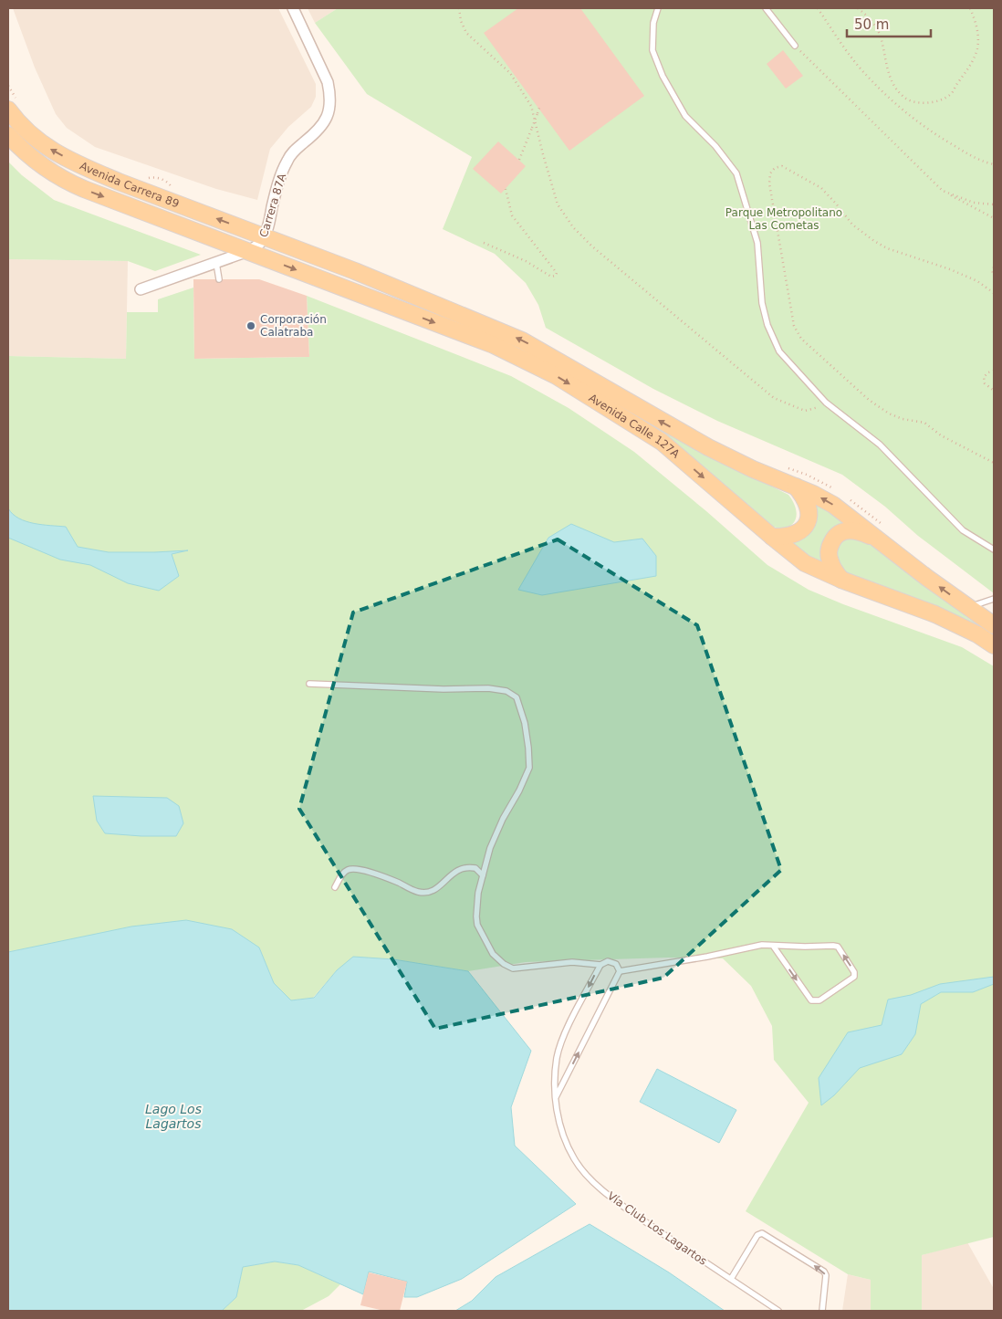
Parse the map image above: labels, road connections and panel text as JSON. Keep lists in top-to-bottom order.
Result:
{
  "streets": {
    "main road": ["Avenida Carrera 89", "Avenida Calle 127A"],
    "street": ["Carrera 87A"],
    "lane": ["Vía Club Los Lagartos"]
  },
  "crossings": [
    ["Avenida Carrera 89", "Carrera 87A"],
    ["Avenida Carrera 89", "Avenida Calle 127A"],
    ["Carrera 87A", "Avenida Calle 127A"]
  ],
  "water": ["Lago Los Lagartos"],
  "parks": ["Parque Metropolitano Las Cometas"],
  "places": ["Corporación Calatraba"],
  "scale_bar": "50 m"
}
